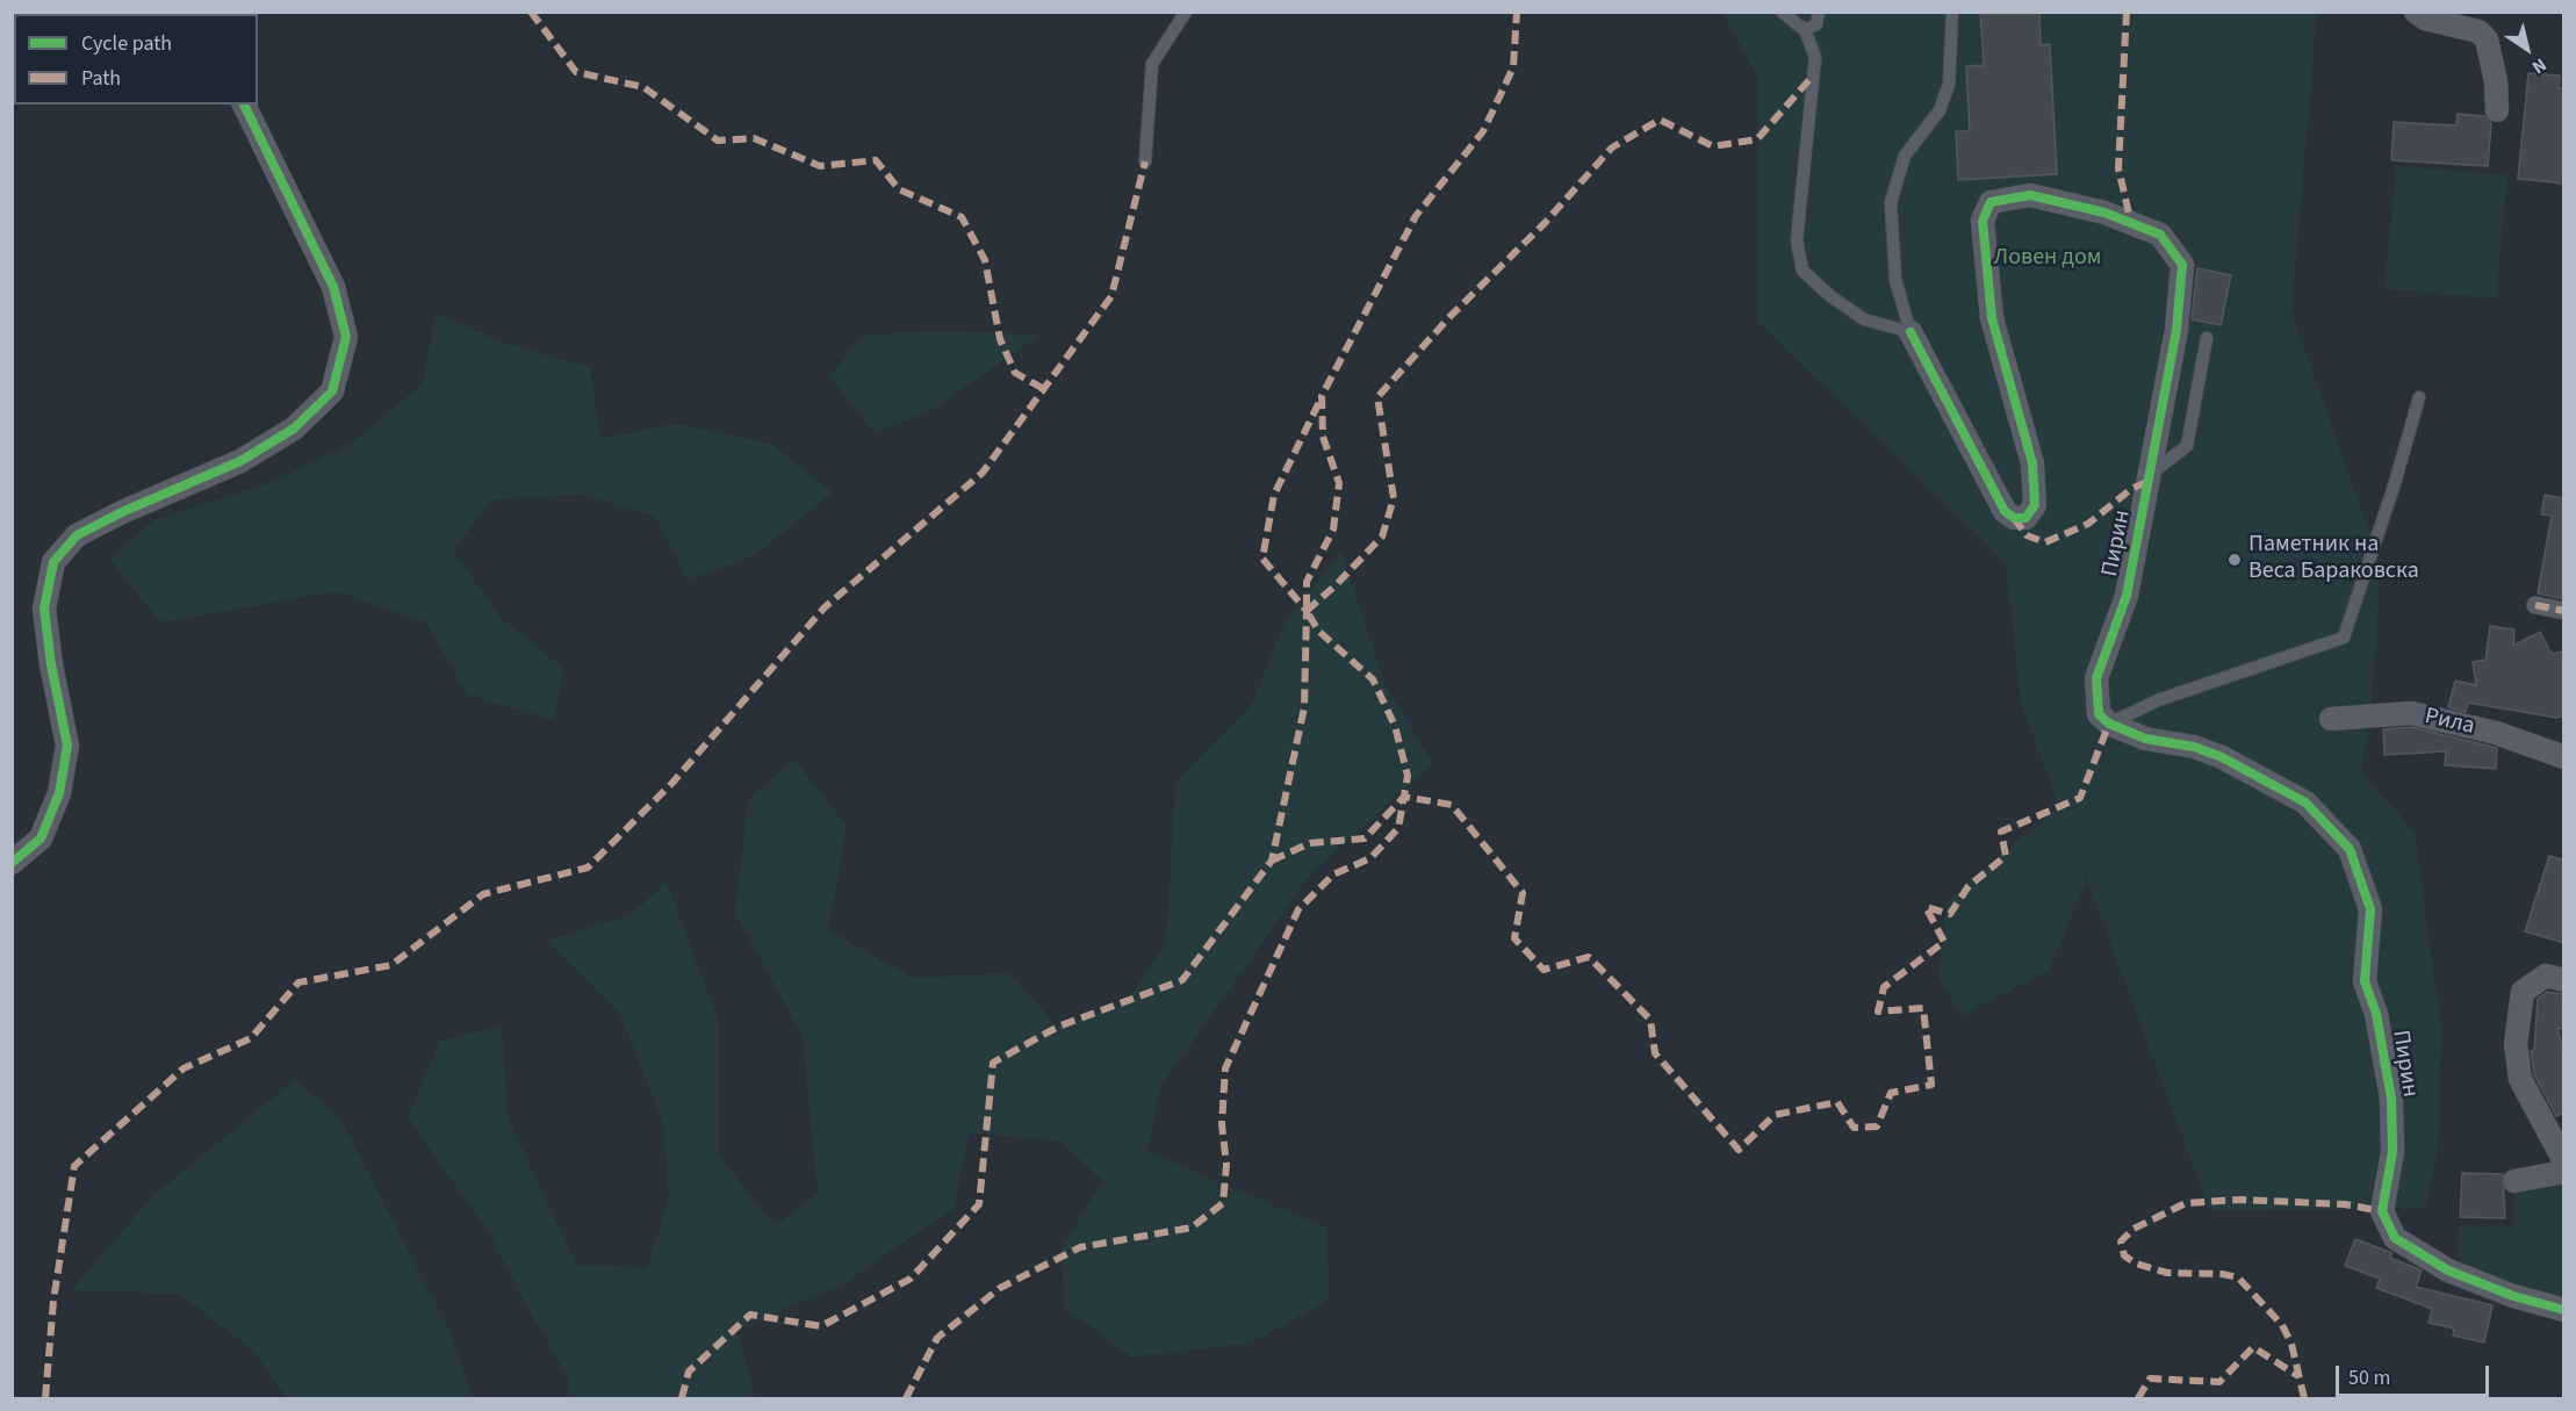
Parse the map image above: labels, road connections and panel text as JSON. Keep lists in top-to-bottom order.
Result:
{
  "streets": {
    "street": ["Пирин", "Рила"]
  },
  "parks": ["Ловен дом"],
  "places": ["Паметник на Веса Бараковска"],
  "legend": ["Cycle path", "Path"],
  "scale_bar": "50 m",
  "north": "bottom right"
}
